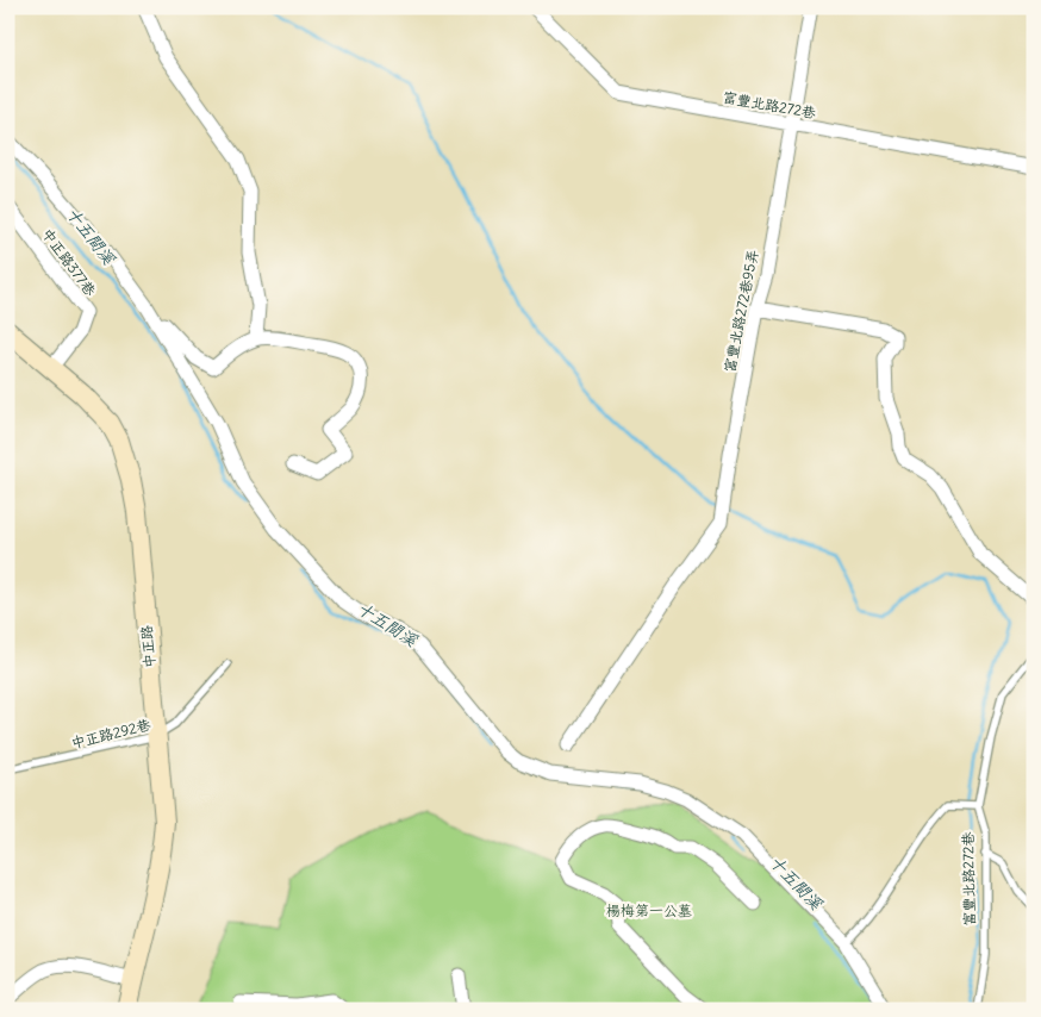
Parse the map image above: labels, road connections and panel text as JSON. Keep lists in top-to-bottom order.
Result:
{
  "streets": {
    "street": [
      "富豐北路272巷",
      "中正路377巷",
      "富豐北路272巷95弄",
      "中正路"
    ],
    "lane": ["中正路292巷"]
  },
  "crossings": [
    ["富豐北路272巷", "富豐北路272巷95弄"],
    ["中正路377巷", "中正路"],
    ["中正路", "中正路292巷"]
  ],
  "water": ["十五間溪"],
  "parks": ["楊梅第一公墓"]
}
